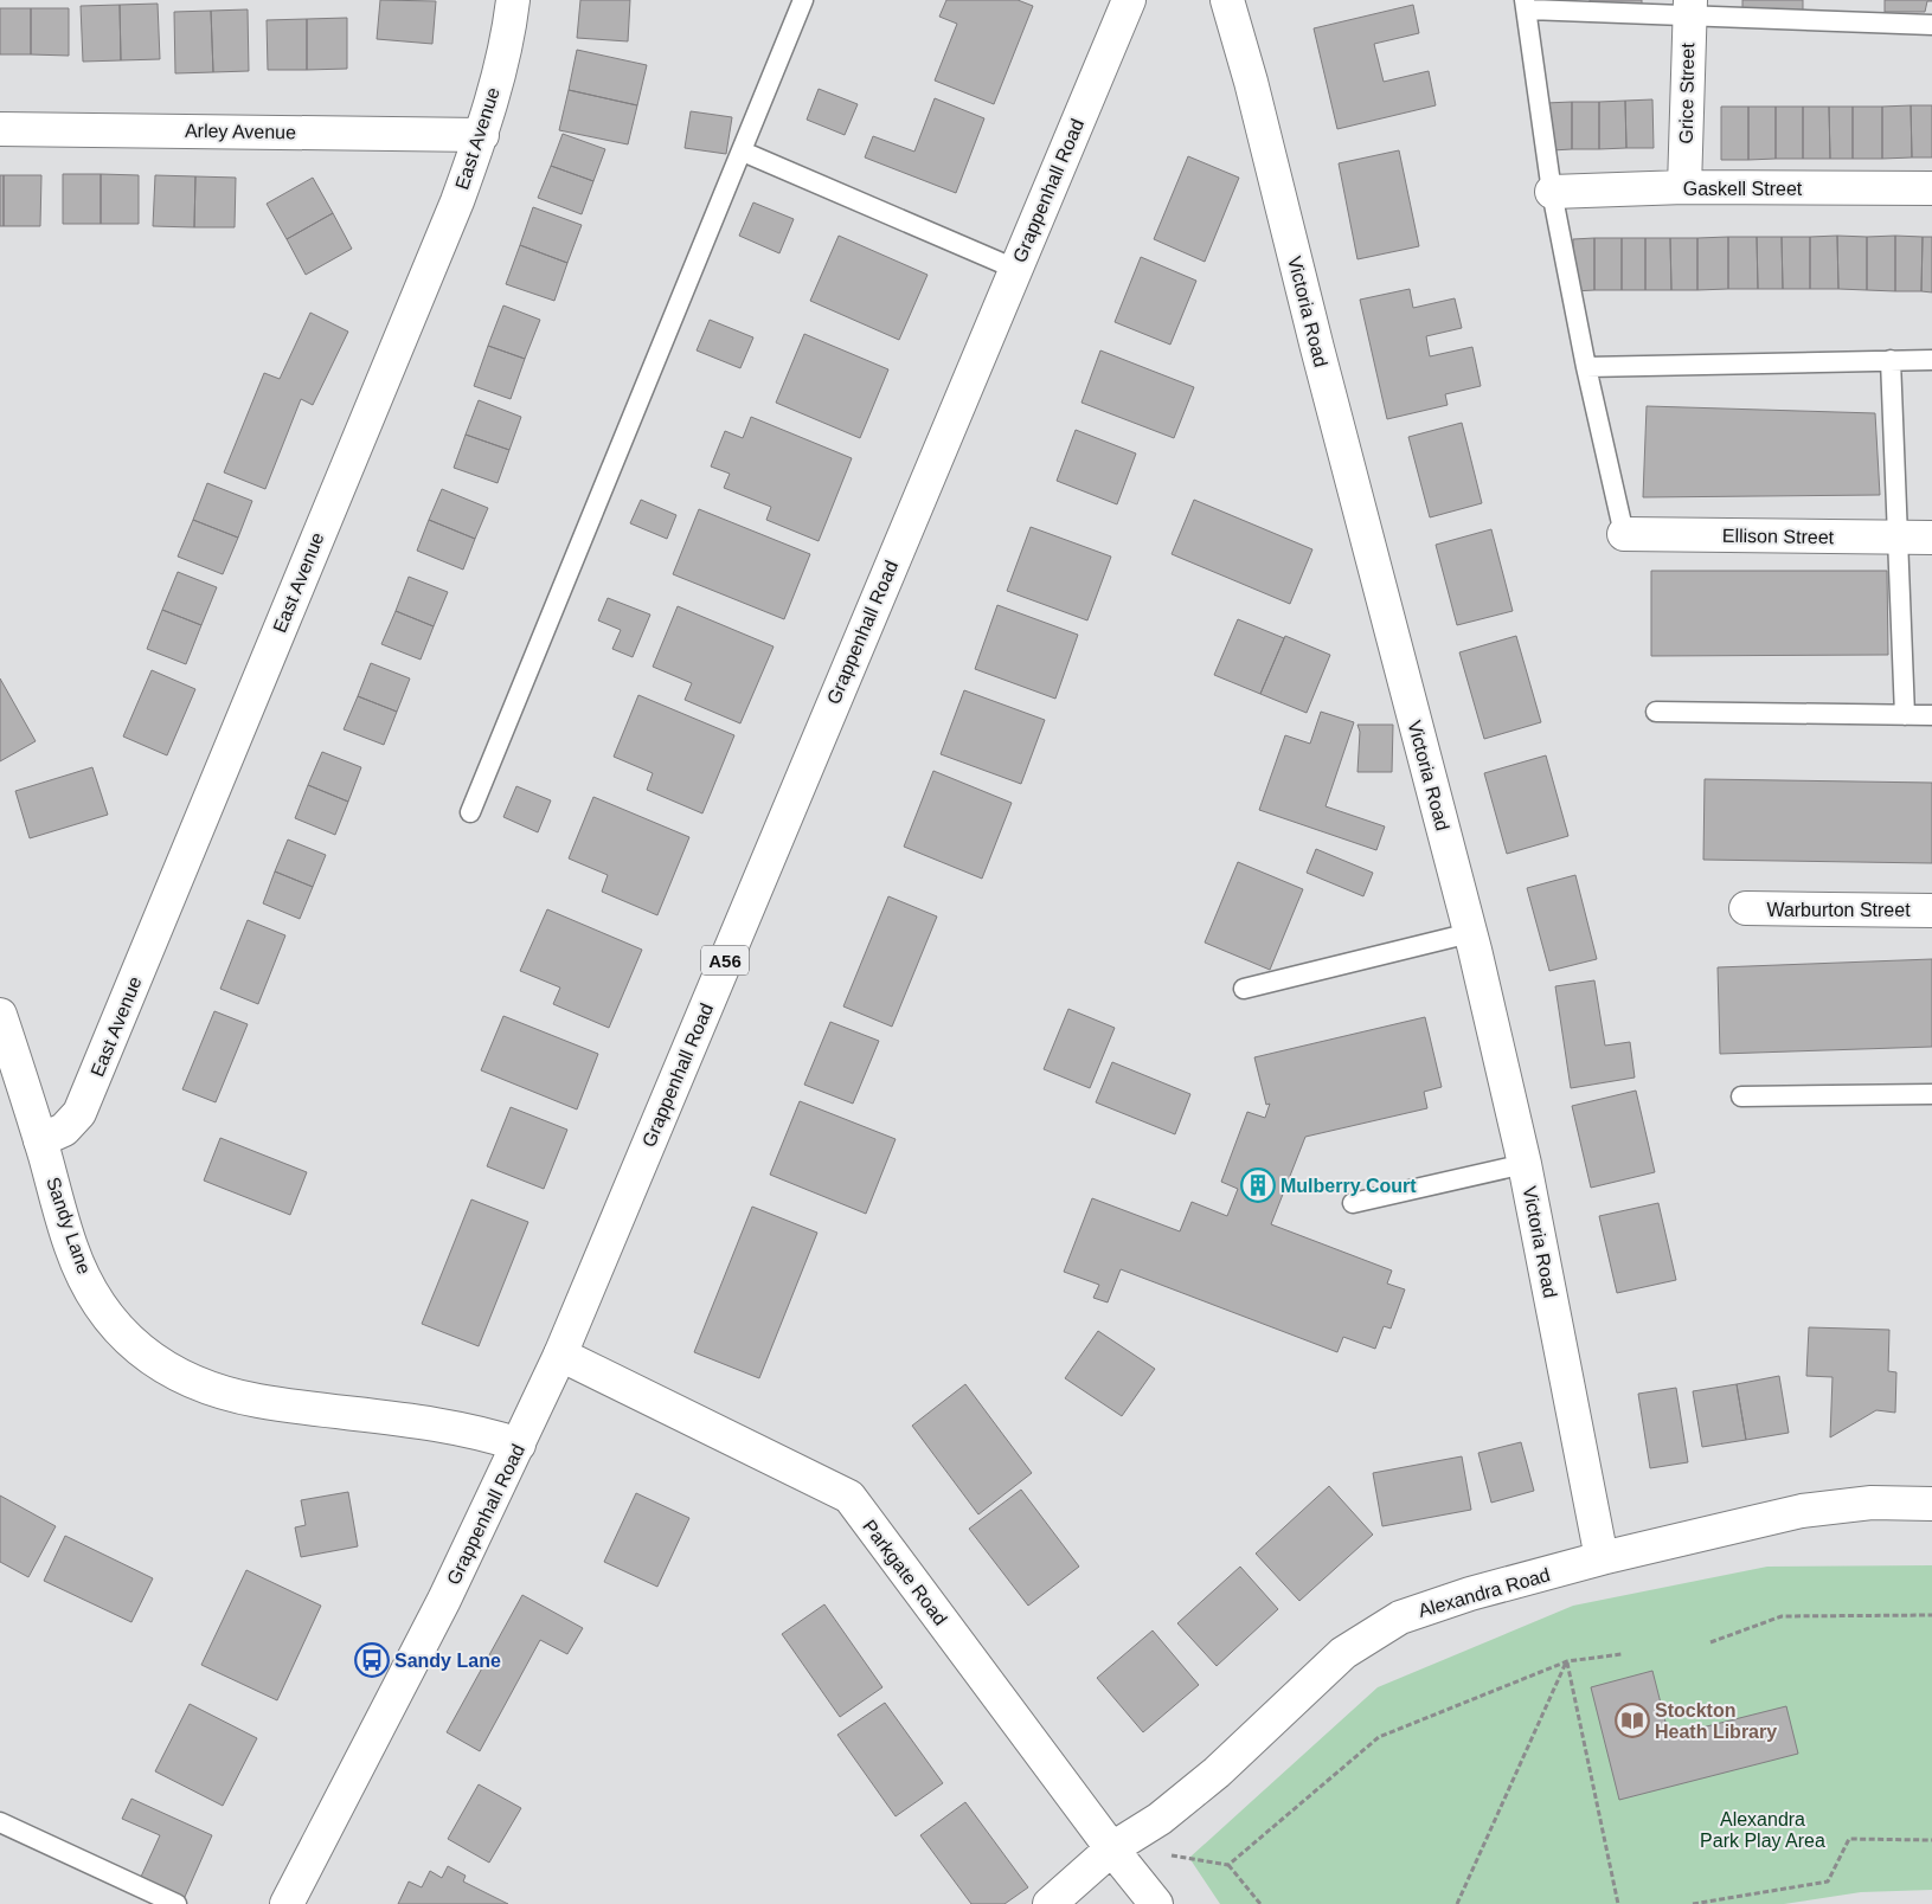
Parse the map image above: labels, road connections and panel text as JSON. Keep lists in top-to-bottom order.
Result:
{
  "streets": {
    "street": [
      "Grice Street",
      "Arley Avenue",
      "East Avenue",
      "Gaskell Street",
      "Grappenhall Road",
      "Victoria Road",
      "Ellison Street",
      "Warburton Street",
      "A56",
      "Sandy Lane",
      "Parkgate Road",
      "Alexandra Road"
    ]
  },
  "crossings": [
    ["Grice Street", "Gaskell Street"],
    ["Arley Avenue", "East Avenue"],
    ["East Avenue", "Sandy Lane"],
    ["Grappenhall Road", "Sandy Lane"],
    ["Grappenhall Road", "Parkgate Road"],
    ["Victoria Road", "Alexandra Road"],
    ["Parkgate Road", "Alexandra Road"]
  ],
  "parks": ["Alexandra Park Play Area"],
  "places": {
    "building": ["Mulberry Court"],
    "bus stop": ["Sandy Lane"],
    "library": ["Stockton Heath Library"]
  }
}
